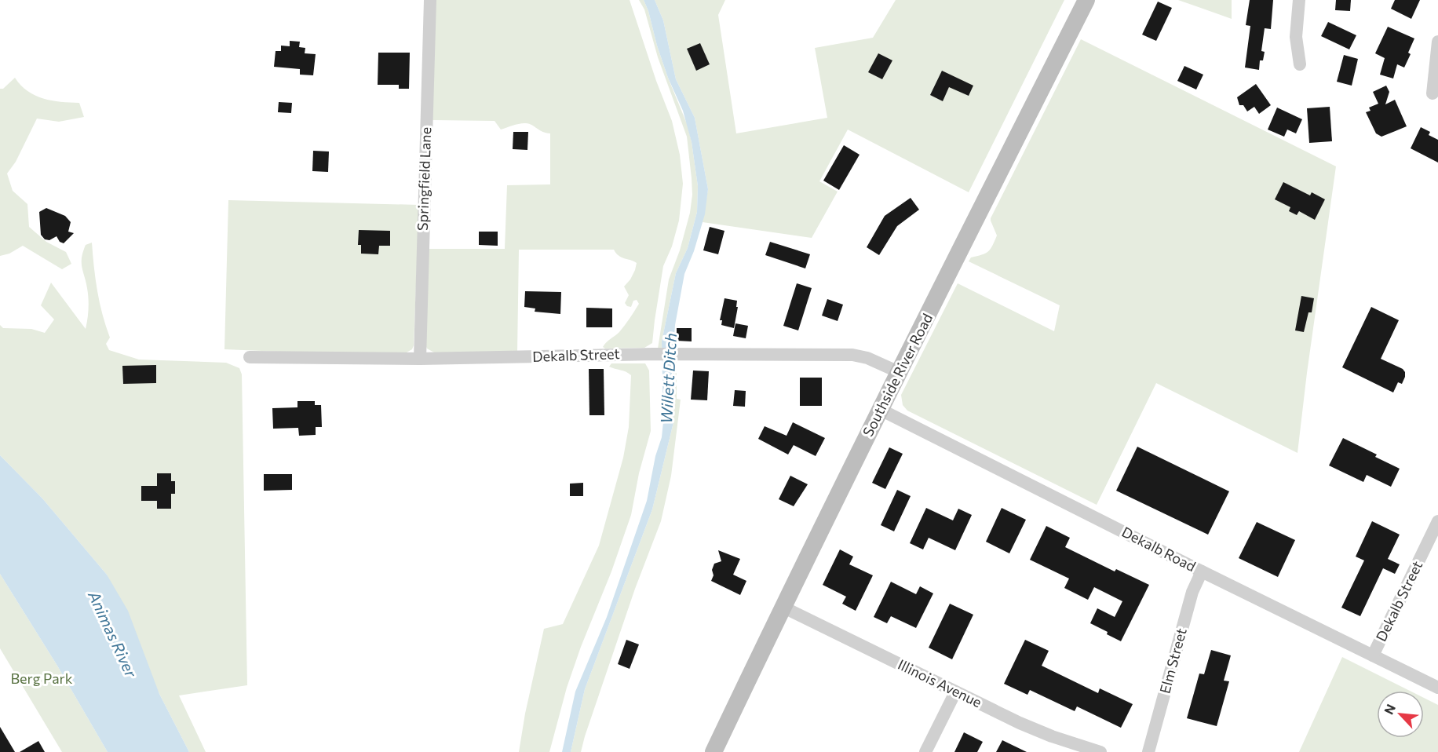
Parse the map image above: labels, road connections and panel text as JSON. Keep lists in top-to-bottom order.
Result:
{
  "streets": {
    "main road": ["Southside River Road"],
    "street": [
      "Springfield Lane",
      "Dekalb Street",
      "Dekalb Road",
      "Elm Street",
      "Illinois Avenue"
    ]
  },
  "crossings": [
    ["Springfield Lane", "Dekalb Street"],
    ["Dekalb Street", "Southside River Road"],
    ["Dekalb Street", "Dekalb Road"],
    ["Southside River Road", "Dekalb Road"],
    ["Southside River Road", "Illinois Avenue"],
    ["Dekalb Road", "Elm Street"]
  ],
  "water": ["Willett Ditch", "Animas River"],
  "parks": ["Berg Park"],
  "north": "top left"
}
